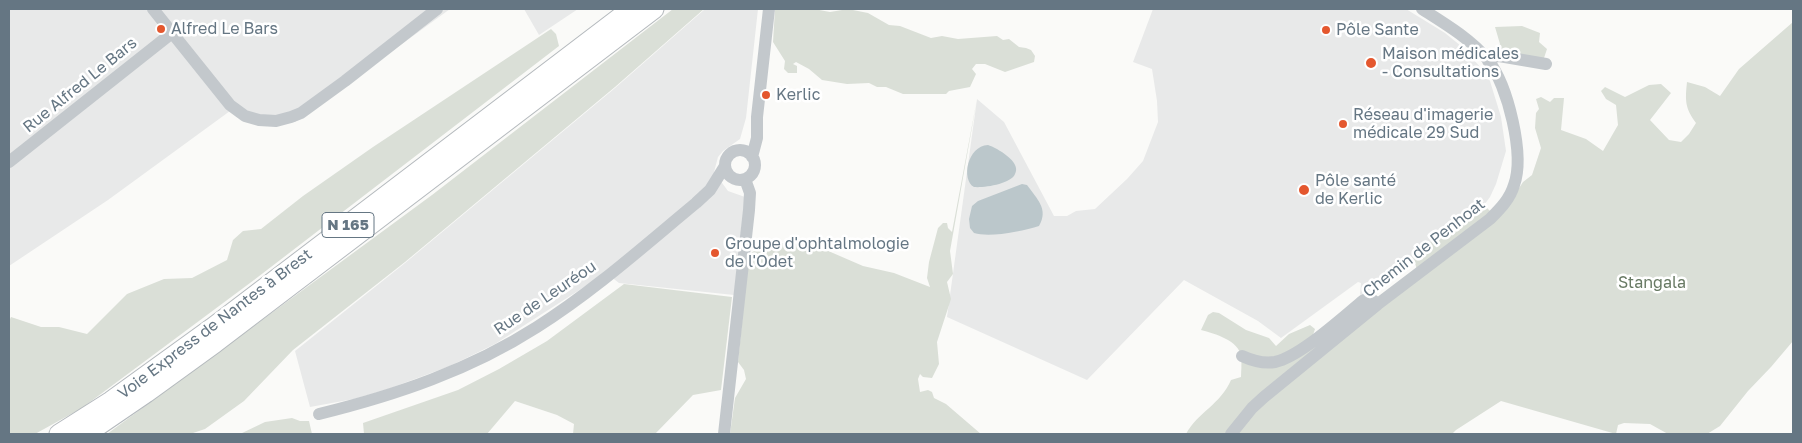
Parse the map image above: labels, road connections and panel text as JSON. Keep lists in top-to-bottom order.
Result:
{
  "streets": {
    "highway": ["N 165", "Voie Express de Nantes à Brest"],
    "street": ["Rue Alfred Le Bars", "Chemin de Penhoat", "Rue de Leuréou"]
  },
  "parks": ["Stangala"],
  "places": [
    "Alfred Le Bars",
    "Pôle Sante",
    "Maison médicales - Consultations",
    "Kerlic",
    "Réseau d'imagerie médicale 29 Sud",
    "Pôle santé de Kerlic",
    "Groupe d'ophtalmologie de l'Odet"
  ]
}
